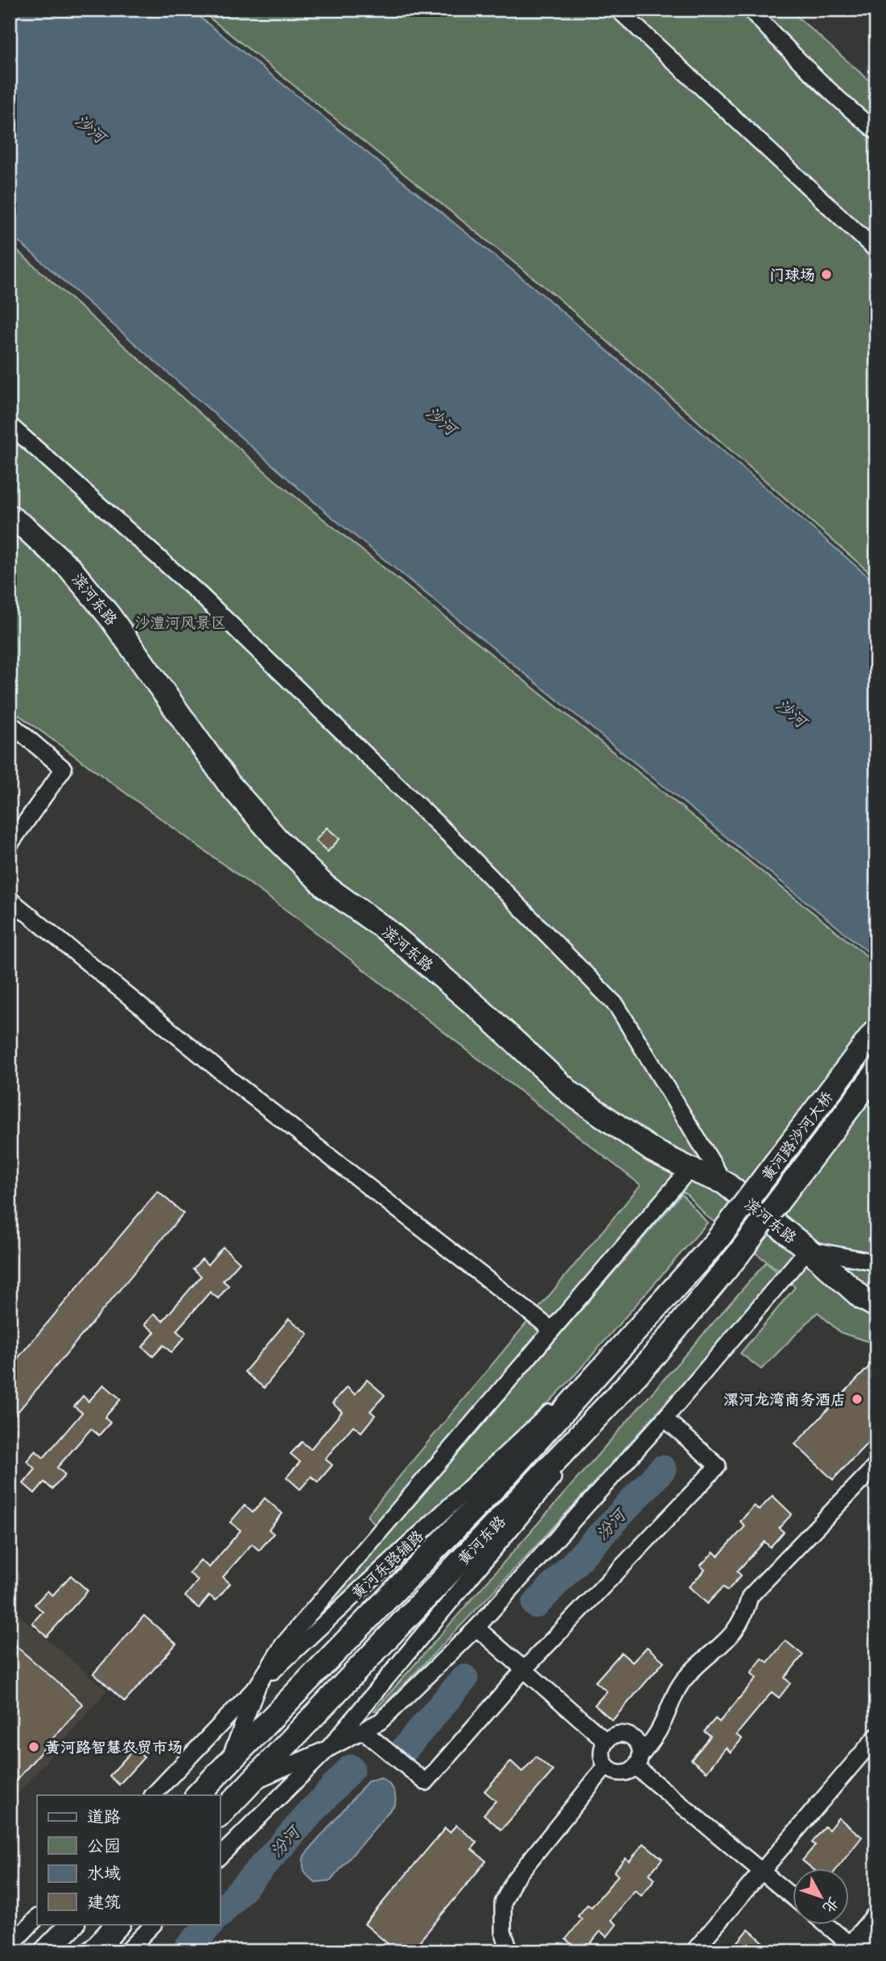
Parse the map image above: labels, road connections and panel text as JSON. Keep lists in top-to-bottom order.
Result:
{
  "streets": {
    "main road": ["滨河东路", "黄河路沙河大桥", "黄河东路"],
    "street": ["黄河东路辅路"]
  },
  "crossings": [
    ["黄河路沙河大桥", "黄河东路"],
    ["黄河东路", "黄河东路辅路"]
  ],
  "water": ["沙河", "汾河"],
  "parks": ["沙澧河风景区"],
  "places": ["门球场", "漯河龙湾商务酒店", "黄河路智慧农贸市场"],
  "legend": [
    "道路",
    "公园",
    "水域",
    "建筑"
  ],
  "north": "bottom right"
}
